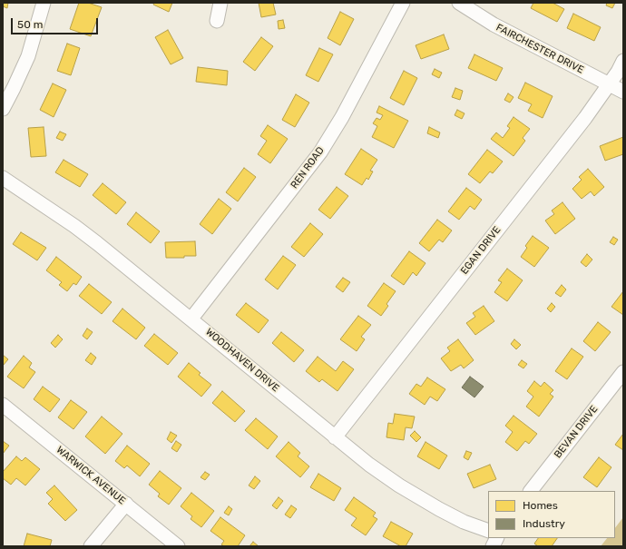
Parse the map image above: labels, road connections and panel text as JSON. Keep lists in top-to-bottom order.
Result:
{
  "streets": {
    "street": [
      "FAIRCHESTER DRIVE",
      "REN ROAD",
      "EGAN DRIVE",
      "WOODHAVEN DRIVE",
      "BEVAN DRIVE",
      "WARWICK AVENUE"
    ]
  },
  "crossings": [
    ["FAIRCHESTER DRIVE", "EGAN DRIVE"],
    ["REN ROAD", "WOODHAVEN DRIVE"],
    ["EGAN DRIVE", "WOODHAVEN DRIVE"]
  ],
  "legend": ["Homes", "Industry"],
  "scale_bar": "50 m"
}
